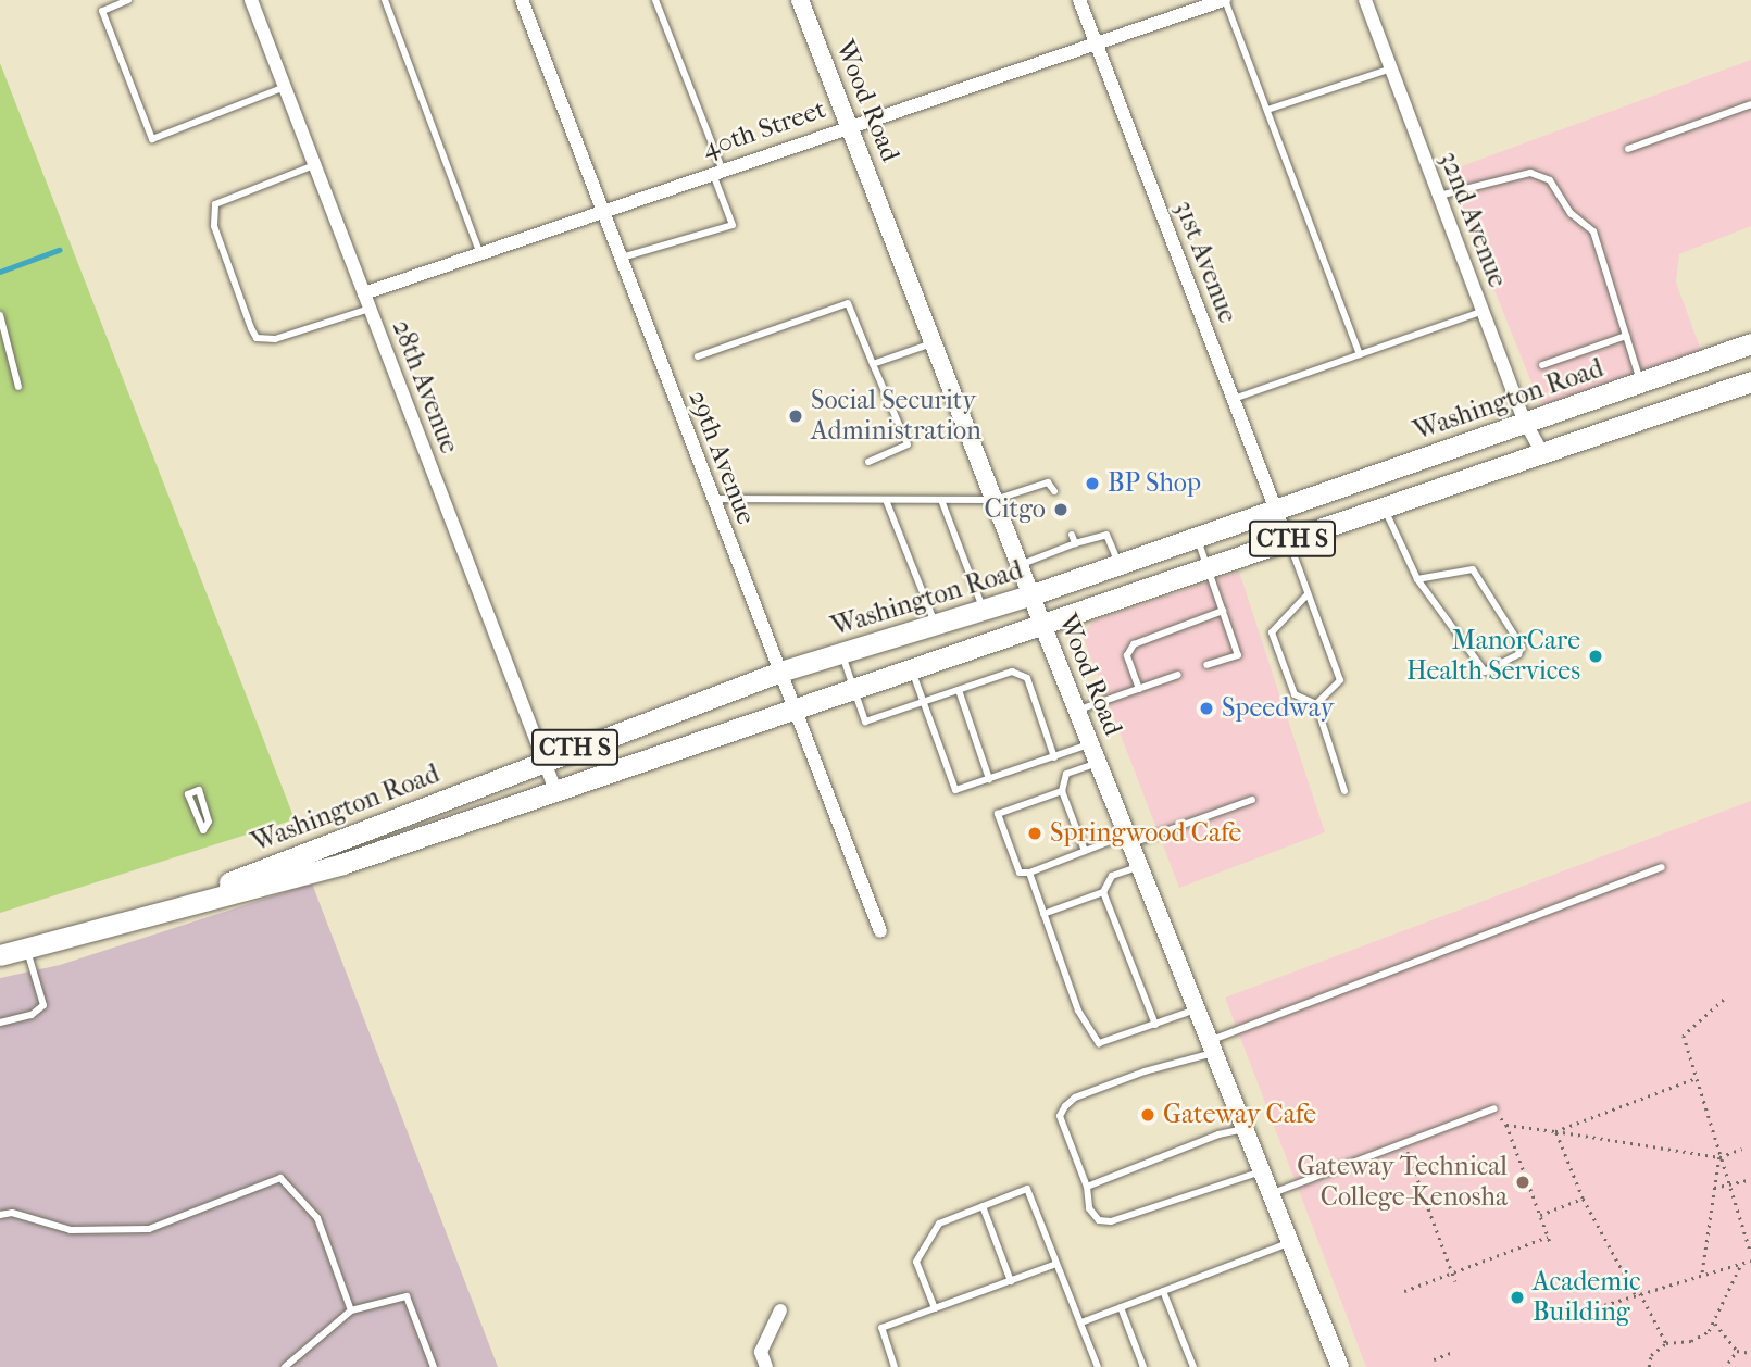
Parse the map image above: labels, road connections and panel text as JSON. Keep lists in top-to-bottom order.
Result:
{
  "streets": {
    "main road": ["Washington Road", "CTH S"],
    "street": [
      "Wood Road",
      "40th Street",
      "32nd Avenue",
      "31st Avenue",
      "28th Avenue",
      "29th Avenue"
    ]
  },
  "crossings": [
    ["Wood Road", "40th Street"],
    ["Wood Road", "Washington Road"],
    ["40th Street", "31st Avenue"],
    ["40th Street", "28th Avenue"],
    ["40th Street", "29th Avenue"],
    ["32nd Avenue", "Washington Road"],
    ["31st Avenue", "Washington Road"],
    ["28th Avenue", "Washington Road"],
    ["Washington Road", "29th Avenue"]
  ],
  "places": [
    "Social Security Administration",
    "BP Shop",
    "Citgo",
    "ManorCare Health Services",
    "Speedway",
    "Springwood Cafe",
    "Gateway Cafe",
    "Gateway Technical College-Kenosha",
    "Academic Building"
  ]
}
